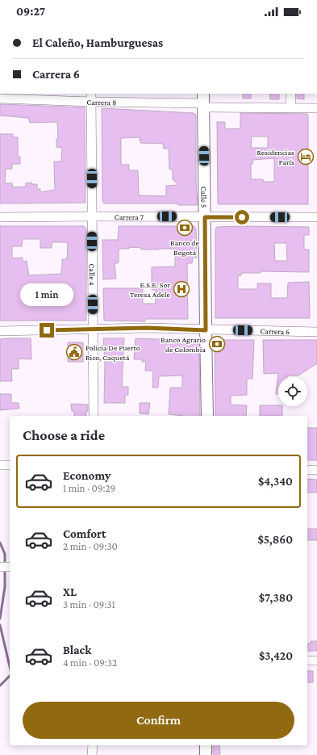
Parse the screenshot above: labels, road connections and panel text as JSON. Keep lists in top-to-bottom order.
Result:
{
  "streets": {
    "street": [
      "Carrera 8",
      "Calle 5",
      "Carrera 7",
      "Calle 4",
      "Carrera 6"
    ]
  },
  "crossings": [
    ["Carrera 8", "Calle 5"],
    ["Carrera 8", "Calle 4"],
    ["Calle 5", "Carrera 7"],
    ["Calle 5", "Carrera 6"],
    ["Carrera 7", "Calle 4"],
    ["Calle 4", "Carrera 6"]
  ],
  "places": {
    "hotel": ["Residencias París"],
    "bank": ["Banco de Bogotá", "Banco Agrario de Colombia"],
    "hospital": ["E.S.E. Sor Teresa Adele"],
    "public building": ["Policia De Puerto Rico, Caquetá"]
  },
  "page": {
    "status": "09:27",
    "banner": ["El Caleño, Hamburguesas", "Carrera 6"],
    "bubble": "1 min",
    "heading": "Choose a ride",
    "list": [
      {
        "name": "Economy",
        "note": "1 min · 09:29",
        "value": "$4,340"
      },
      {
        "name": "Comfort",
        "note": "2 min · 09:30",
        "value": "$5,860"
      },
      {
        "name": "XL",
        "note": "3 min · 09:31",
        "value": "$7,380"
      },
      {
        "name": "Black",
        "note": "4 min · 09:32",
        "value": "$3,420"
      }
    ],
    "buttons": "Confirm"
  }
}
